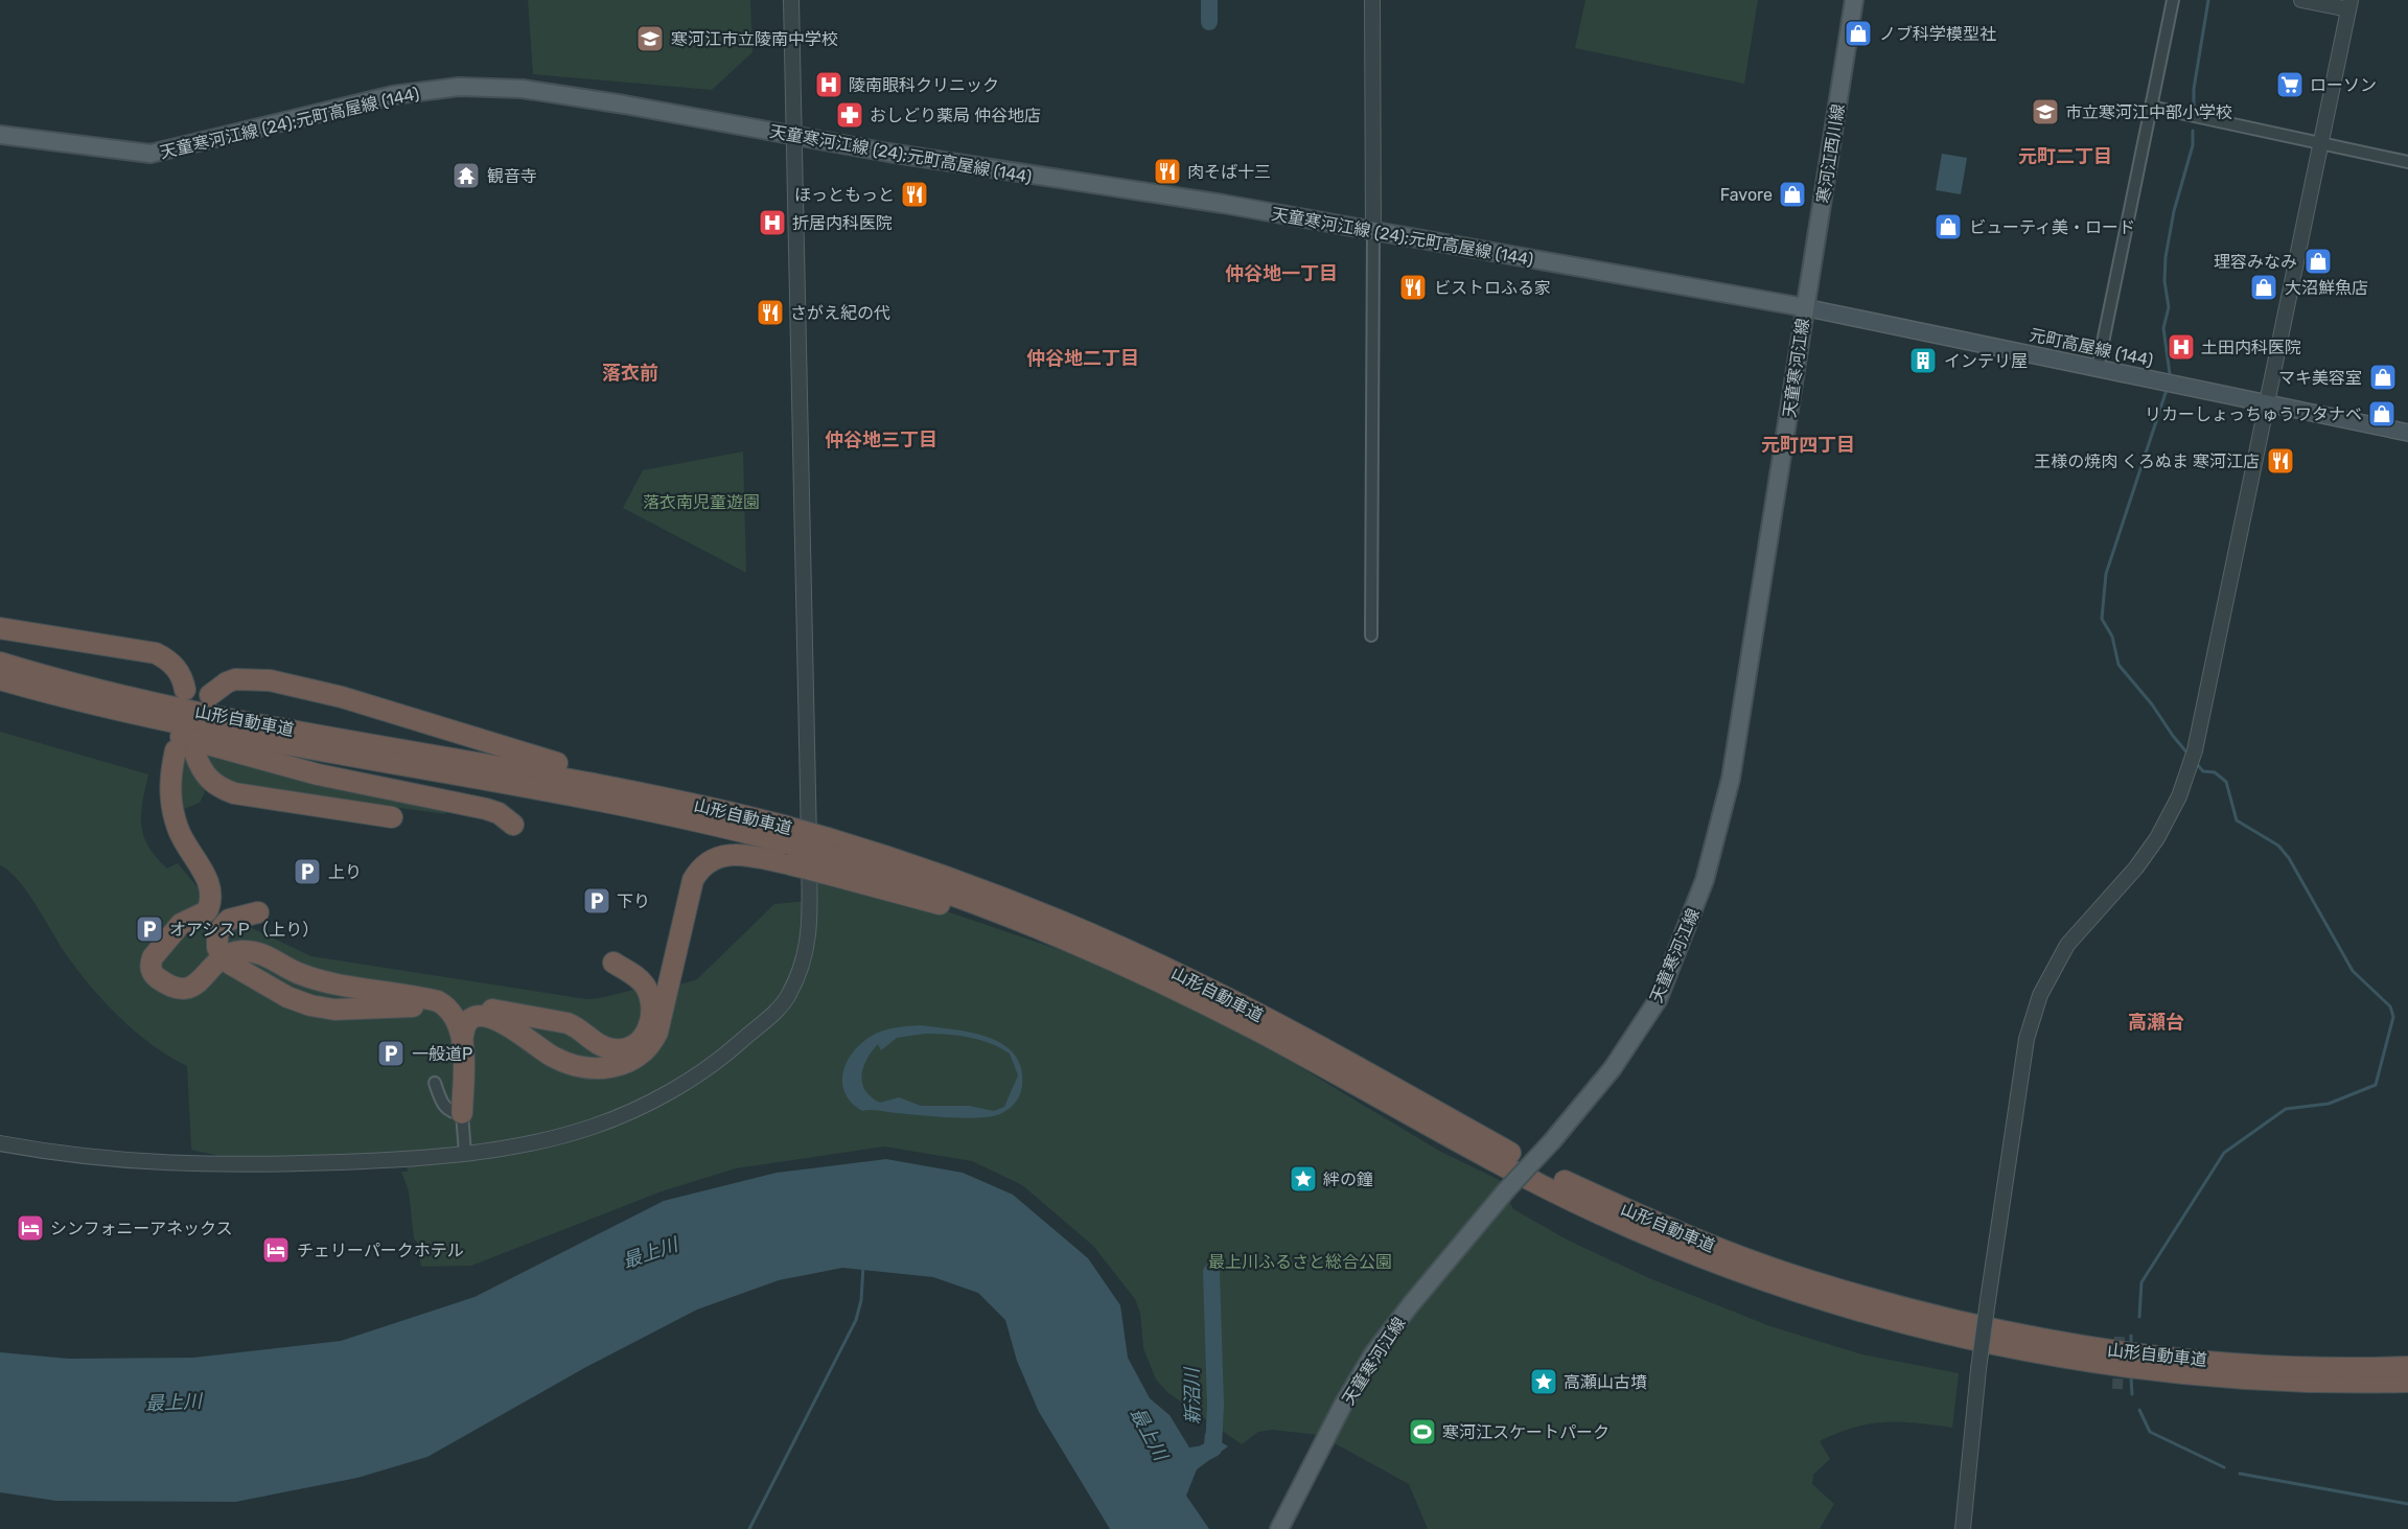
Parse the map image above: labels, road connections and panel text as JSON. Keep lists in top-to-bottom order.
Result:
{
  "streets": {
    "highway": ["山形自動車道"],
    "main road": [
      "天童寒河江線 (24);元町高屋線 (144)",
      "寒河江西川線",
      "元町高屋線 (144)",
      "天童寒河江線"
    ]
  },
  "crossings": [
    ["天童寒河江線 (24);元町高屋線 (144)", "寒河江西川線"],
    ["天童寒河江線 (24);元町高屋線 (144)", "元町高屋線 (144)"],
    ["天童寒河江線 (24);元町高屋線 (144)", "天童寒河江線"],
    ["寒河江西川線", "元町高屋線 (144)"],
    ["寒河江西川線", "天童寒河江線"],
    ["元町高屋線 (144)", "天童寒河江線"]
  ],
  "districts": [
    "元町二丁目",
    "仲谷地一丁目",
    "仲谷地二丁目",
    "落衣前",
    "仲谷地三丁目",
    "元町四丁目",
    "高瀬台"
  ],
  "water": ["最上川", "新沼川"],
  "parks": ["落衣南児童遊園", "最上川ふるさと総合公園"],
  "places": {
    "shop": [
      "ノブ科学模型社",
      "Favore",
      "ビューティ美・ロード",
      "理容みなみ",
      "大沼鮮魚店",
      "マキ美容室",
      "リカーしょっちゅうワタナベ"
    ],
    "school or university": ["寒河江市立陵南中学校", "市立寒河江中部小学校"],
    "hospital": ["陵南眼科クリニック", "折居内科医院", "土田内科医院"],
    "supermarket": ["ローソン"],
    "pharmacy": ["おしどり薬局 仲谷地店"],
    "restaurant": [
      "肉そば十三",
      "ほっともっと",
      "ビストロふる家",
      "さがえ紀の代",
      "王様の焼肉 くろぬま 寒河江店"
    ],
    "temple": ["観音寺"],
    "building": ["インテリ屋"],
    "parking": [
      "上り",
      "下り",
      "オアシスＰ（上り）",
      "一般道P"
    ],
    "place": ["絆の鐘", "高瀬山古墳"],
    "hotel": ["シンフォニーアネックス", "チェリーパークホテル"],
    "sports": ["寒河江スケートパーク"]
  }
}
